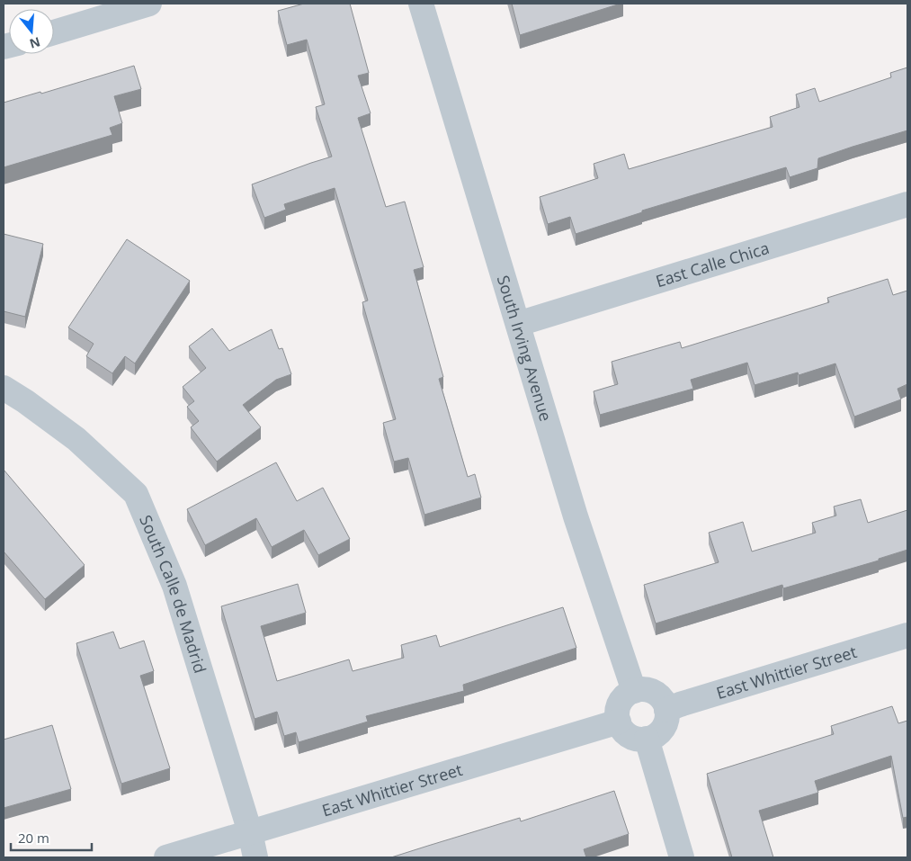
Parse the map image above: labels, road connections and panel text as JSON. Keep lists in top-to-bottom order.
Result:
{
  "streets": {
    "street": [
      "East Calle Chica",
      "South Irving Avenue",
      "South Calle de Madrid",
      "East Whittier Street"
    ]
  },
  "crossings": [
    ["East Calle Chica", "South Irving Avenue"],
    ["South Irving Avenue", "East Whittier Street"],
    ["South Calle de Madrid", "East Whittier Street"]
  ],
  "scale_bar": "20 m",
  "north": "bottom"
}
